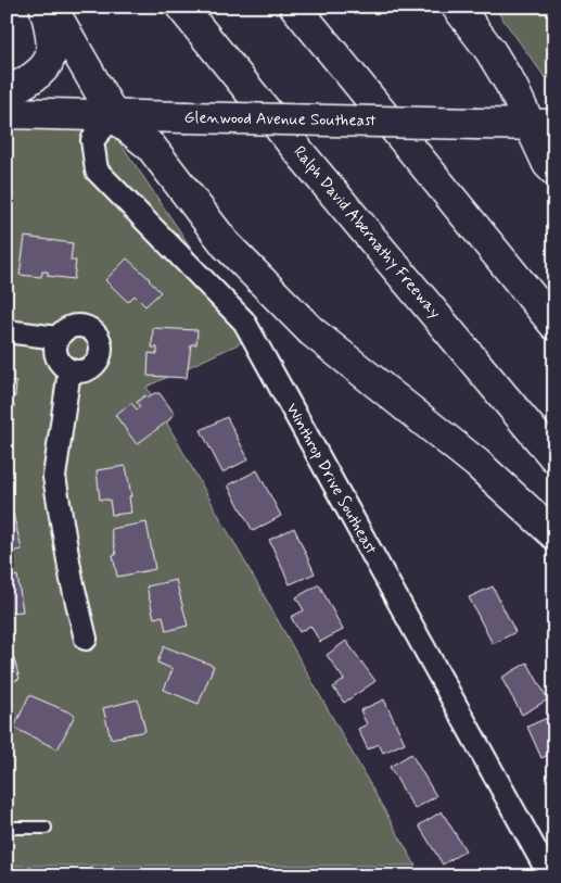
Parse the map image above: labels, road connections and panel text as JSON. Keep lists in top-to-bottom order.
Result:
{
  "streets": {
    "main road": ["Glenwood Avenue Southeast", "Ralph David Abernathy Freeway"],
    "street": ["Winthrop Drive Southeast"]
  },
  "crossings": [
    ["Glenwood Avenue Southeast", "Winthrop Drive Southeast"]
  ]
}
